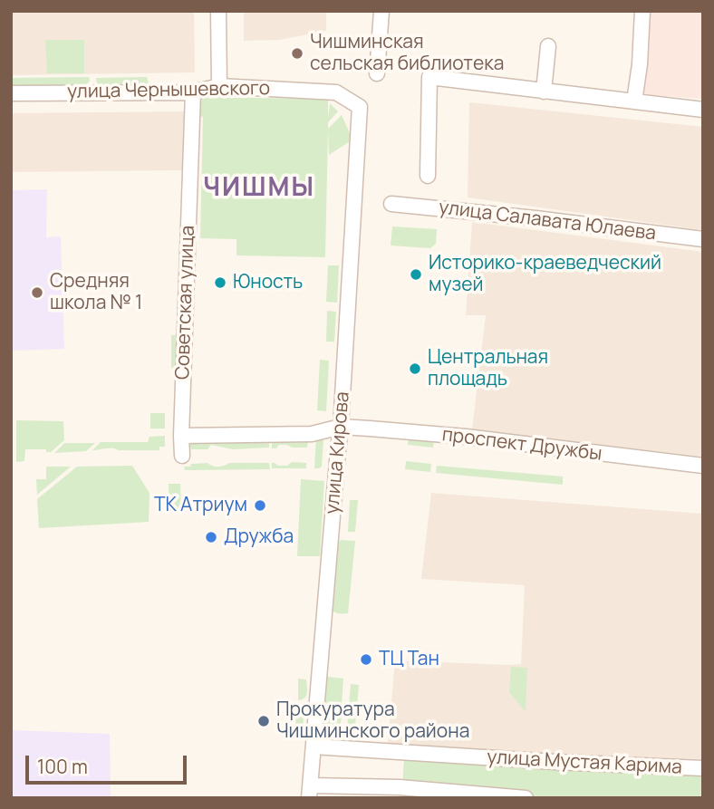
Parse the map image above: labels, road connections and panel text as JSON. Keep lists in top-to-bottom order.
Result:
{
  "streets": {
    "street": [
      "улица Чернышевского",
      "улица Салавата Юлаева",
      "Советская улица",
      "проспект Дружбы",
      "улица Кирова",
      "улица Мустая Карима"
    ]
  },
  "crossings": [
    ["улица Чернышевского", "Советская улица"],
    ["улица Чернышевского", "улица Кирова"],
    ["Советская улица", "проспект Дружбы"],
    ["проспект Дружбы", "улица Кирова"],
    ["улица Кирова", "улица Мустая Карима"]
  ],
  "districts": ["ЧИШМЫ"],
  "places": [
    "Чишминская сельская библиотека",
    "Историко-краеведческий музей",
    "Юность",
    "Средняя школа № 1",
    "Центральная площадь",
    "ТК Атриум",
    "Дружба",
    "ТЦ Тан",
    "Прокуратура Чишминского района"
  ],
  "scale_bar": "100 m"
}
